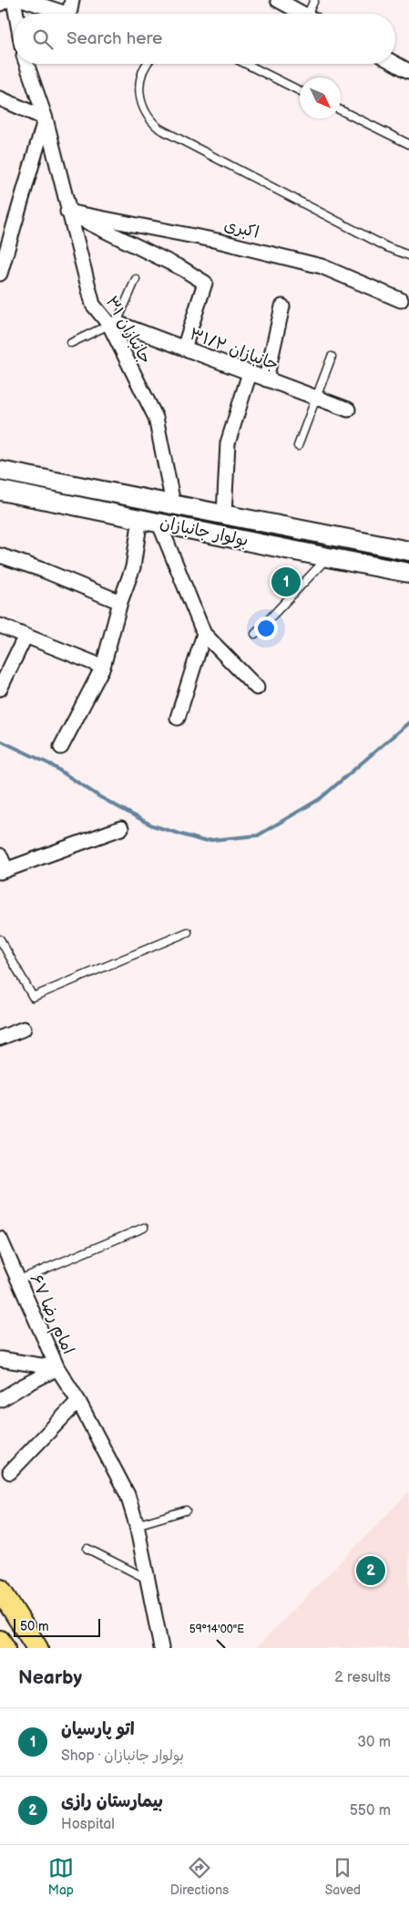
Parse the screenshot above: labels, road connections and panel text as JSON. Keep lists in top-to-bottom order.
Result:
{
  "streets": {
    "main road": ["بولوار جانبازان"],
    "street": [
      "اکبری",
      "جانبازان ۳۱",
      "جانبازان ۳۱/۲",
      "امام رضا ۶۷"
    ]
  },
  "crossings": [
    ["اکبری", "جانبازان ۳۱"],
    ["جانبازان ۳۱", "جانبازان ۳۱/۲"],
    ["جانبازان ۳۱", "بولوار جانبازان"]
  ],
  "scale_bar": "50 m",
  "north": "bottom right",
  "page": {
    "search": "Search here",
    "pins": ["1", "2"],
    "scale": "50 m",
    "heading": ["Nearby", "2 results"],
    "list": [
      {
        "mark": "1",
        "name": "اتو پارسیان",
        "note": "Shop · بولوار جانبازان",
        "value": "30 m"
      },
      {
        "mark": "2",
        "name": "بیمارستان رازی",
        "note": "Hospital",
        "value": "550 m"
      }
    ],
    "nav": ["Map", "Directions", "Saved"]
  },
  "coordinates": ["59°14'00\"E"]
}
